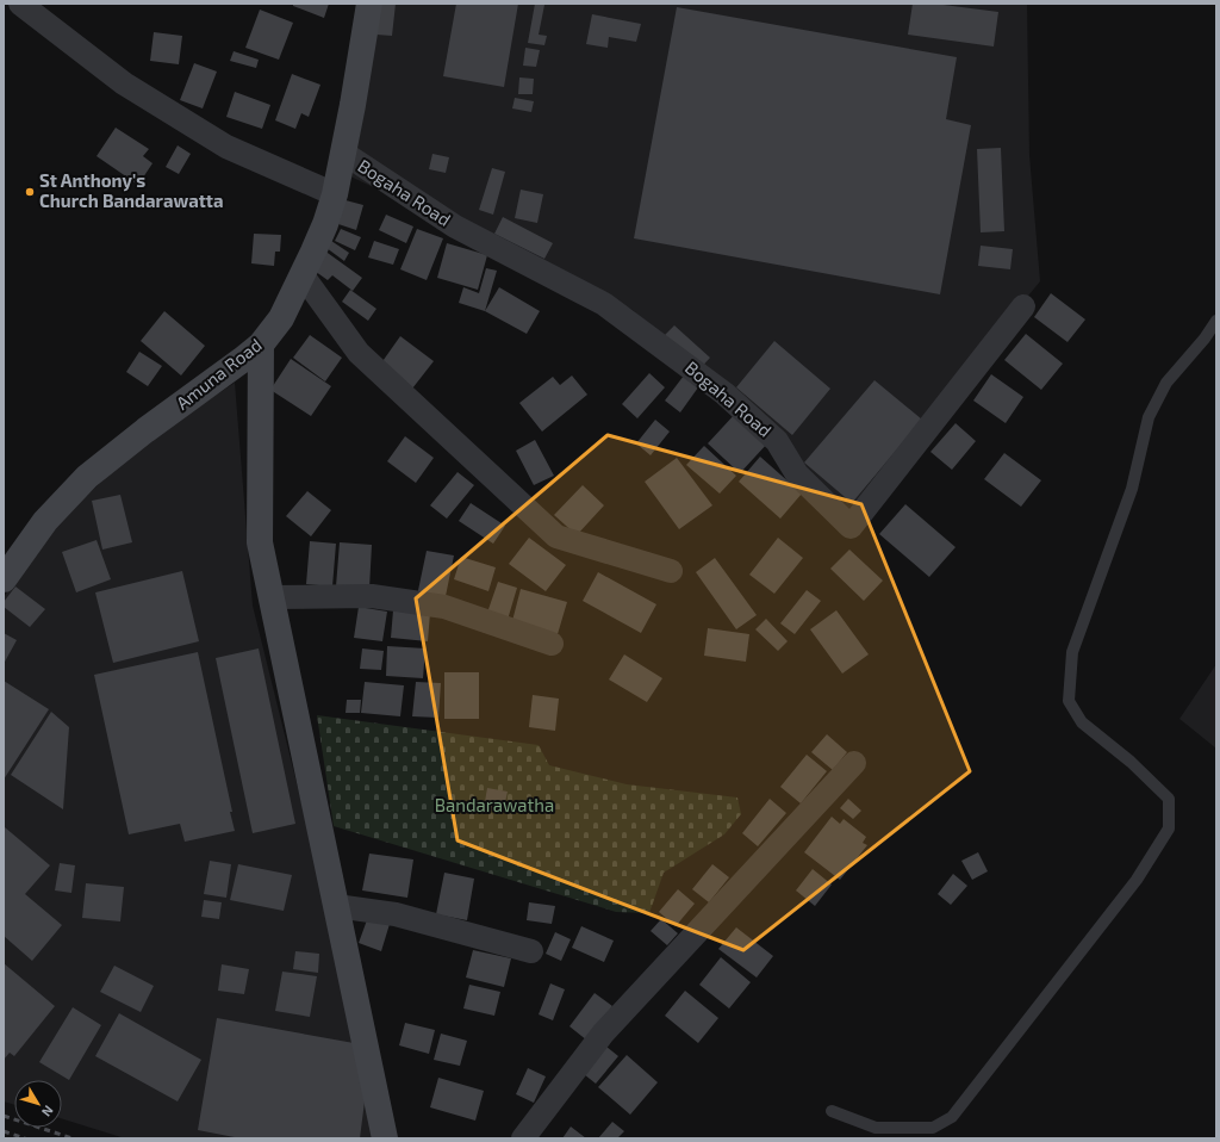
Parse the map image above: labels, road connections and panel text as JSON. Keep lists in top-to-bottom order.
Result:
{
  "streets": {
    "street": ["Bogaha Road", "Amuna Road"]
  },
  "crossings": [
    ["Bogaha Road", "Amuna Road"]
  ],
  "parks": ["Bandarawatha"],
  "places": ["St Anthony's Church Bandarawatta"],
  "north": "bottom right"
}
